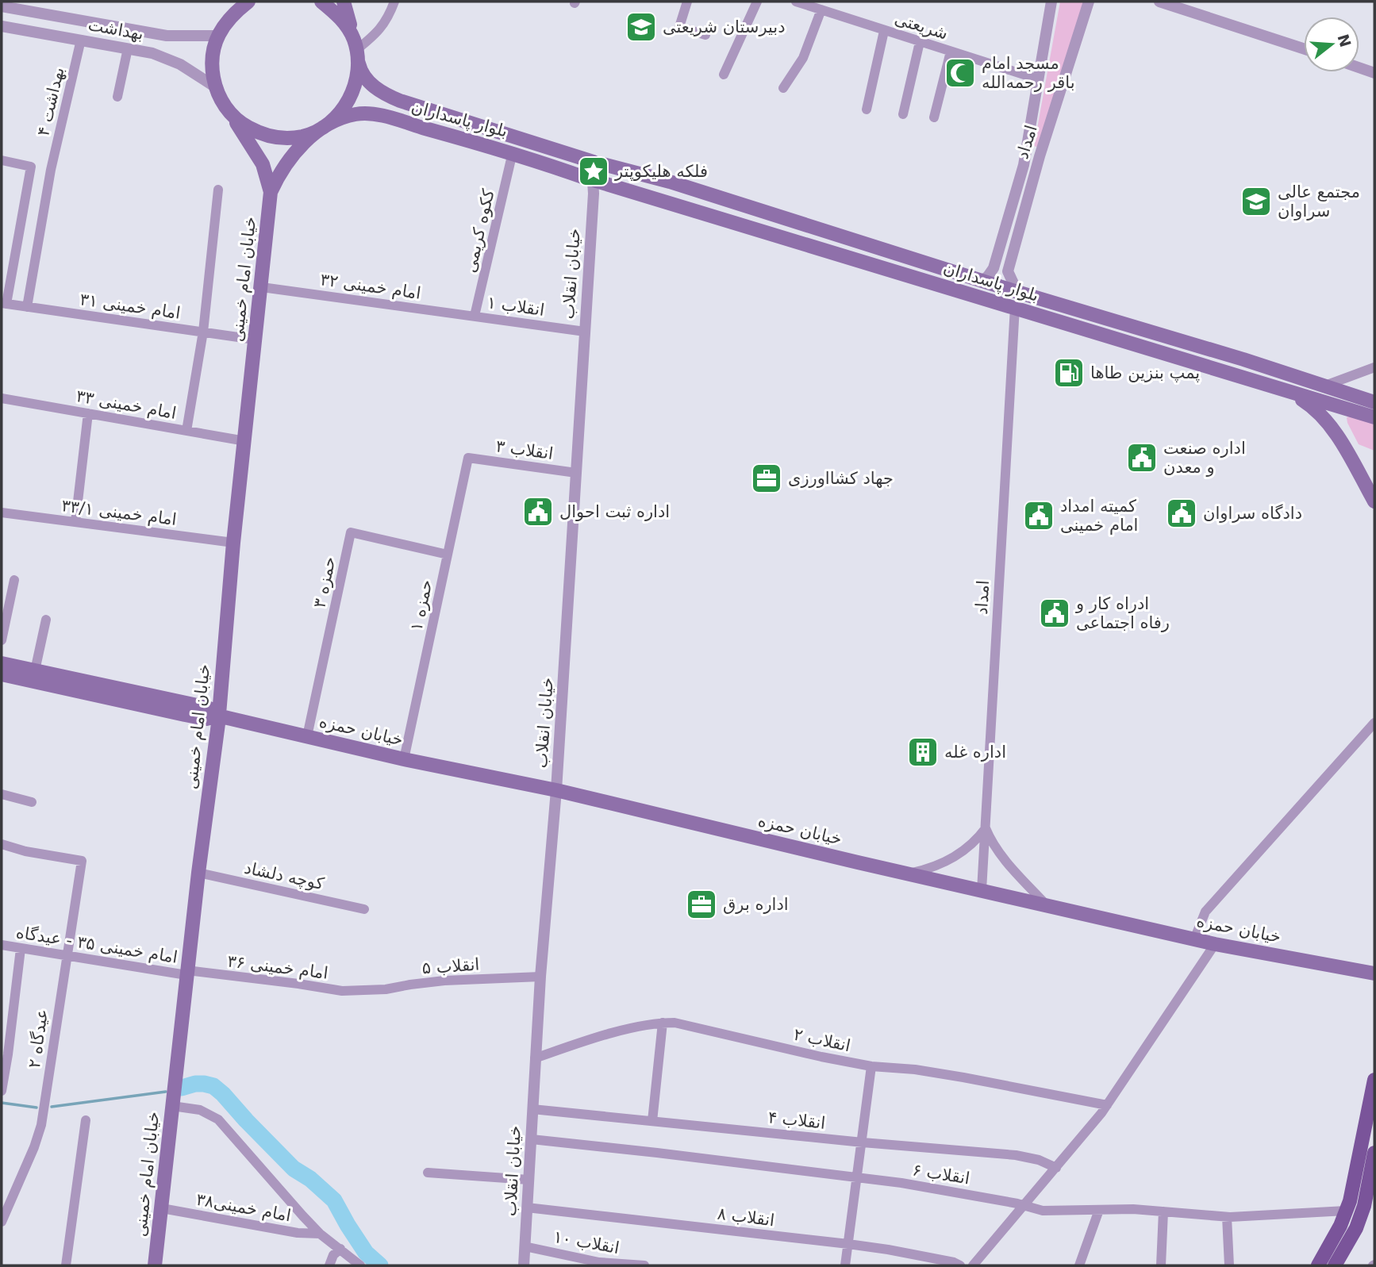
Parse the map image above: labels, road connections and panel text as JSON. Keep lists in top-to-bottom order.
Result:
{
  "streets": {
    "main road": ["بلوار پاسداران", "خیابان امام خمینی", "خیابان حمزه"],
    "street": [
      "شریعتی",
      "بهداشت",
      "بهداشت ۴",
      "امداد",
      "ککوه کریمی",
      "خیابان انقلاب",
      "امام خمینی ۳۲",
      "امام خمینی ۳۱",
      "انقلاب ۱",
      "امام خمینی ۳۳",
      "انقلاب ۳",
      "امام خمینی ۳۳/۱",
      "حمزه ۳",
      "حمزه ۱",
      "کوچه دلشاد",
      "امام خمینی ۳۵ - عیدگاه",
      "انقلاب ۵",
      "امام خمینی ۳۶",
      "عیدگاه ۲",
      "انقلاب ۲",
      "انقلاب ۴",
      "انقلاب ۶",
      "امام خمینی۳۸",
      "انقلاب ۸",
      "انقلاب ۱۰"
    ]
  },
  "crossings": [
    ["شریعتی", "امداد"],
    ["بهداشت", "بهداشت ۴"],
    ["بهداشت ۴", "امام خمینی ۳۱"],
    ["بلوار پاسداران", "امداد"],
    ["بلوار پاسداران", "ککوه کریمی"],
    ["بلوار پاسداران", "خیابان انقلاب"],
    ["امداد", "خیابان حمزه"],
    ["ککوه کریمی", "امام خمینی ۳۲"],
    ["ککوه کریمی", "انقلاب ۱"],
    ["خیابان انقلاب", "انقلاب ۱"],
    ["خیابان انقلاب", "انقلاب ۳"],
    ["خیابان انقلاب", "خیابان حمزه"],
    ["خیابان انقلاب", "انقلاب ۵"],
    ["خیابان انقلاب", "انقلاب ۲"],
    ["خیابان انقلاب", "انقلاب ۴"],
    ["خیابان انقلاب", "انقلاب ۶"],
    ["خیابان انقلاب", "انقلاب ۸"],
    ["خیابان انقلاب", "انقلاب ۱۰"],
    ["خیابان امام خمینی", "امام خمینی ۳۲"],
    ["خیابان امام خمینی", "امام خمینی ۳۱"],
    ["خیابان امام خمینی", "امام خمینی ۳۳"],
    ["خیابان امام خمینی", "امام خمینی ۳۳/۱"],
    ["خیابان امام خمینی", "خیابان حمزه"],
    ["خیابان امام خمینی", "کوچه دلشاد"],
    ["خیابان امام خمینی", "امام خمینی ۳۵ - عیدگاه"],
    ["خیابان امام خمینی", "امام خمینی ۳۶"],
    ["خیابان امام خمینی", "امام خمینی۳۸"],
    ["امام خمینی ۳۲", "انقلاب ۱"],
    ["انقلاب ۳", "حمزه ۱"],
    ["حمزه ۳", "حمزه ۱"],
    ["حمزه ۳", "خیابان حمزه"],
    ["حمزه ۱", "خیابان حمزه"],
    ["امام خمینی ۳۵ - عیدگاه", "امام خمینی ۳۶"],
    ["امام خمینی ۳۵ - عیدگاه", "عیدگاه ۲"],
    ["انقلاب ۵", "امام خمینی ۳۶"]
  ],
  "places": {
    "school or university": ["دبیرستان شریعتی", "مجتمع عالی سراوان"],
    "mosque": ["مسجد امام باقر رحمه‌الله"],
    "place": ["فلکه هلیکوپتر"],
    "fuel station": ["پمپ بنزین طاها"],
    "public building": [
      "اداره صنعت و معدن",
      "اداره ثبت احوال",
      "دادگاه سراوان",
      "کمیته امداد امام خمینی",
      "ادراه کار و رفاه اجتماعی"
    ],
    "office": ["جهاد کشااورزی", "اداره برق"],
    "building": ["اداره غله"]
  },
  "north": "right"
}
